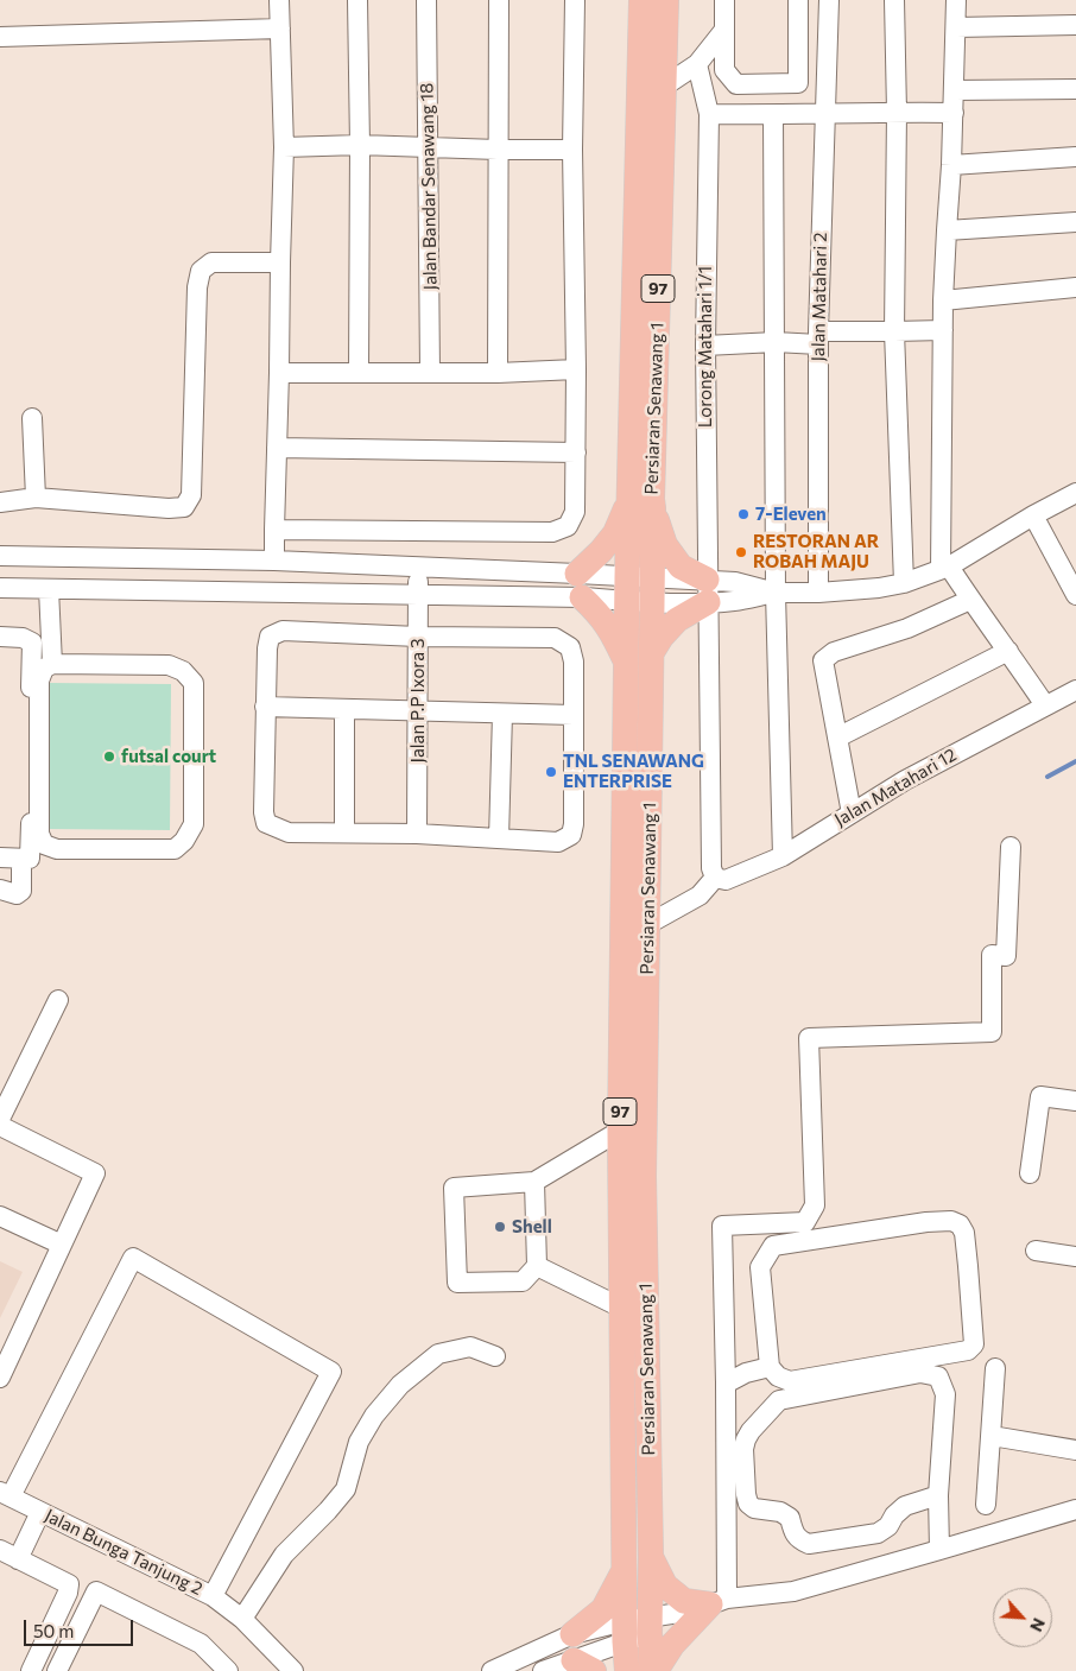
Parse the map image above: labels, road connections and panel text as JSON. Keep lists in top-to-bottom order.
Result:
{
  "streets": {
    "main road": ["97", "Persiaran Senawang 1"],
    "street": [
      "Jalan Bandar Senawang 18",
      "Jalan Matahari 2",
      "Lorong Matahari 1/1",
      "Jalan P.P Ixora 3",
      "Jalan Matahari 12",
      "Jalan Bunga Tanjung 2"
    ]
  },
  "crossings": [
    ["Lorong Matahari 1/1", "Jalan Matahari 12"]
  ],
  "places": [
    "7-Eleven",
    "RESTORAN AR ROBAH MAJU",
    "futsal court",
    "TNL SENAWANG ENTERPRISE",
    "Shell"
  ],
  "scale_bar": "50 m",
  "north": "bottom right"
}
